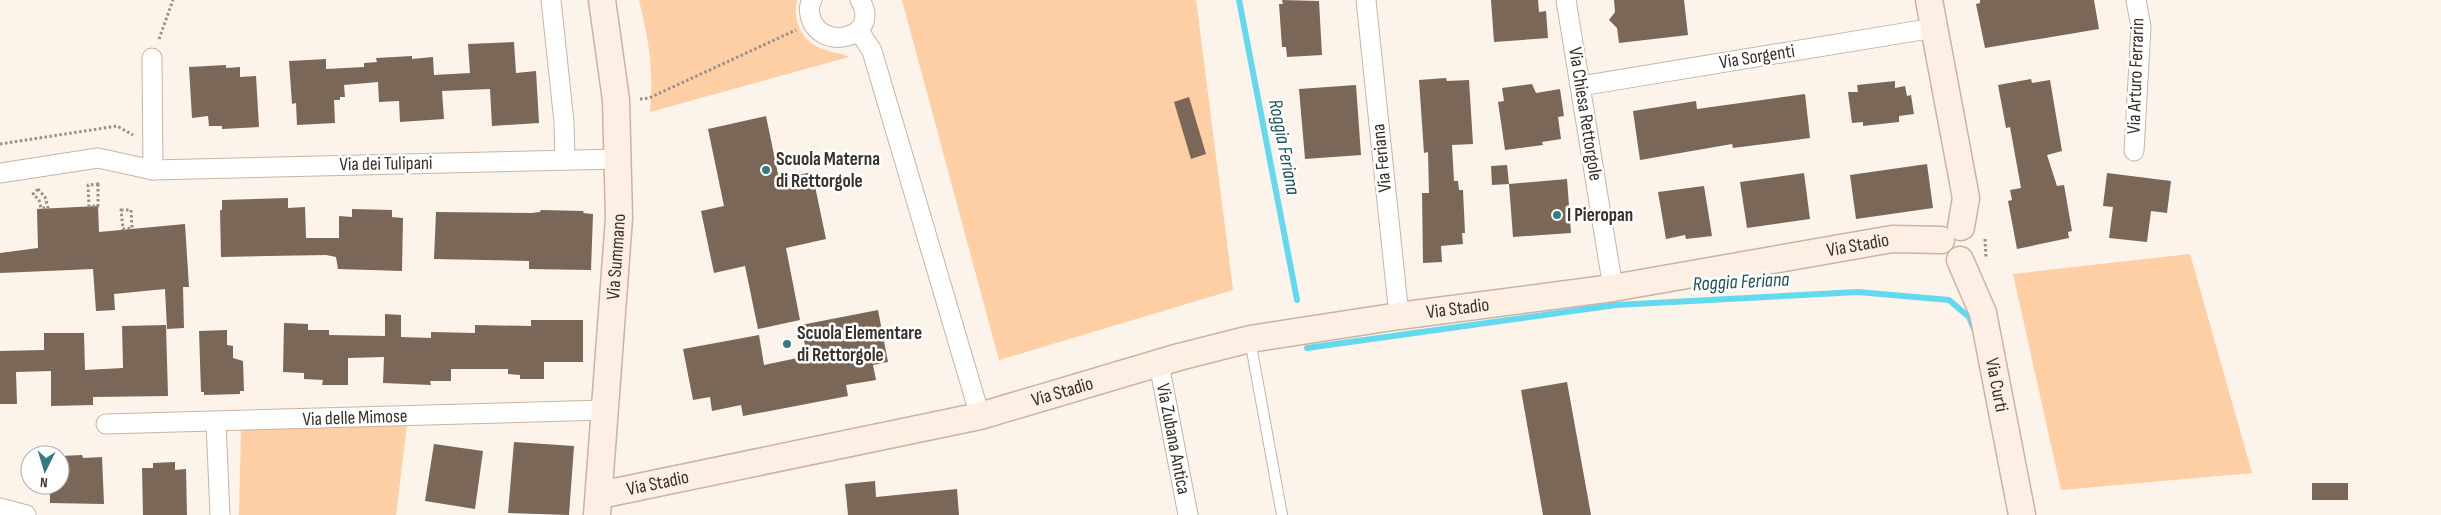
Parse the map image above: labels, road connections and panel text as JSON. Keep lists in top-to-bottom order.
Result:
{
  "streets": {
    "street": [
      "Via Sorgenti",
      "Via Arturo Ferrarin",
      "Via Chiesa Rettorgole",
      "Via Feriana",
      "Via dei Tulipani",
      "Via Stadio",
      "Via Summano",
      "Via Curti",
      "Via delle Mimose",
      "Via Zubana Antica"
    ]
  },
  "crossings": [
    ["Via Sorgenti", "Via Chiesa Rettorgole"],
    ["Via Chiesa Rettorgole", "Via Stadio"],
    ["Via Feriana", "Via Stadio"],
    ["Via dei Tulipani", "Via Summano"],
    ["Via Stadio", "Via Summano"],
    ["Via Stadio", "Via Curti"],
    ["Via Stadio", "Via Zubana Antica"],
    ["Via Summano", "Via delle Mimose"]
  ],
  "water": ["Roggia Feriana"],
  "places": ["Scuola Materna di Rettorgole", "I Pieropan", "Scuola Elementare di Rettorgole"],
  "north": "bottom"
}
